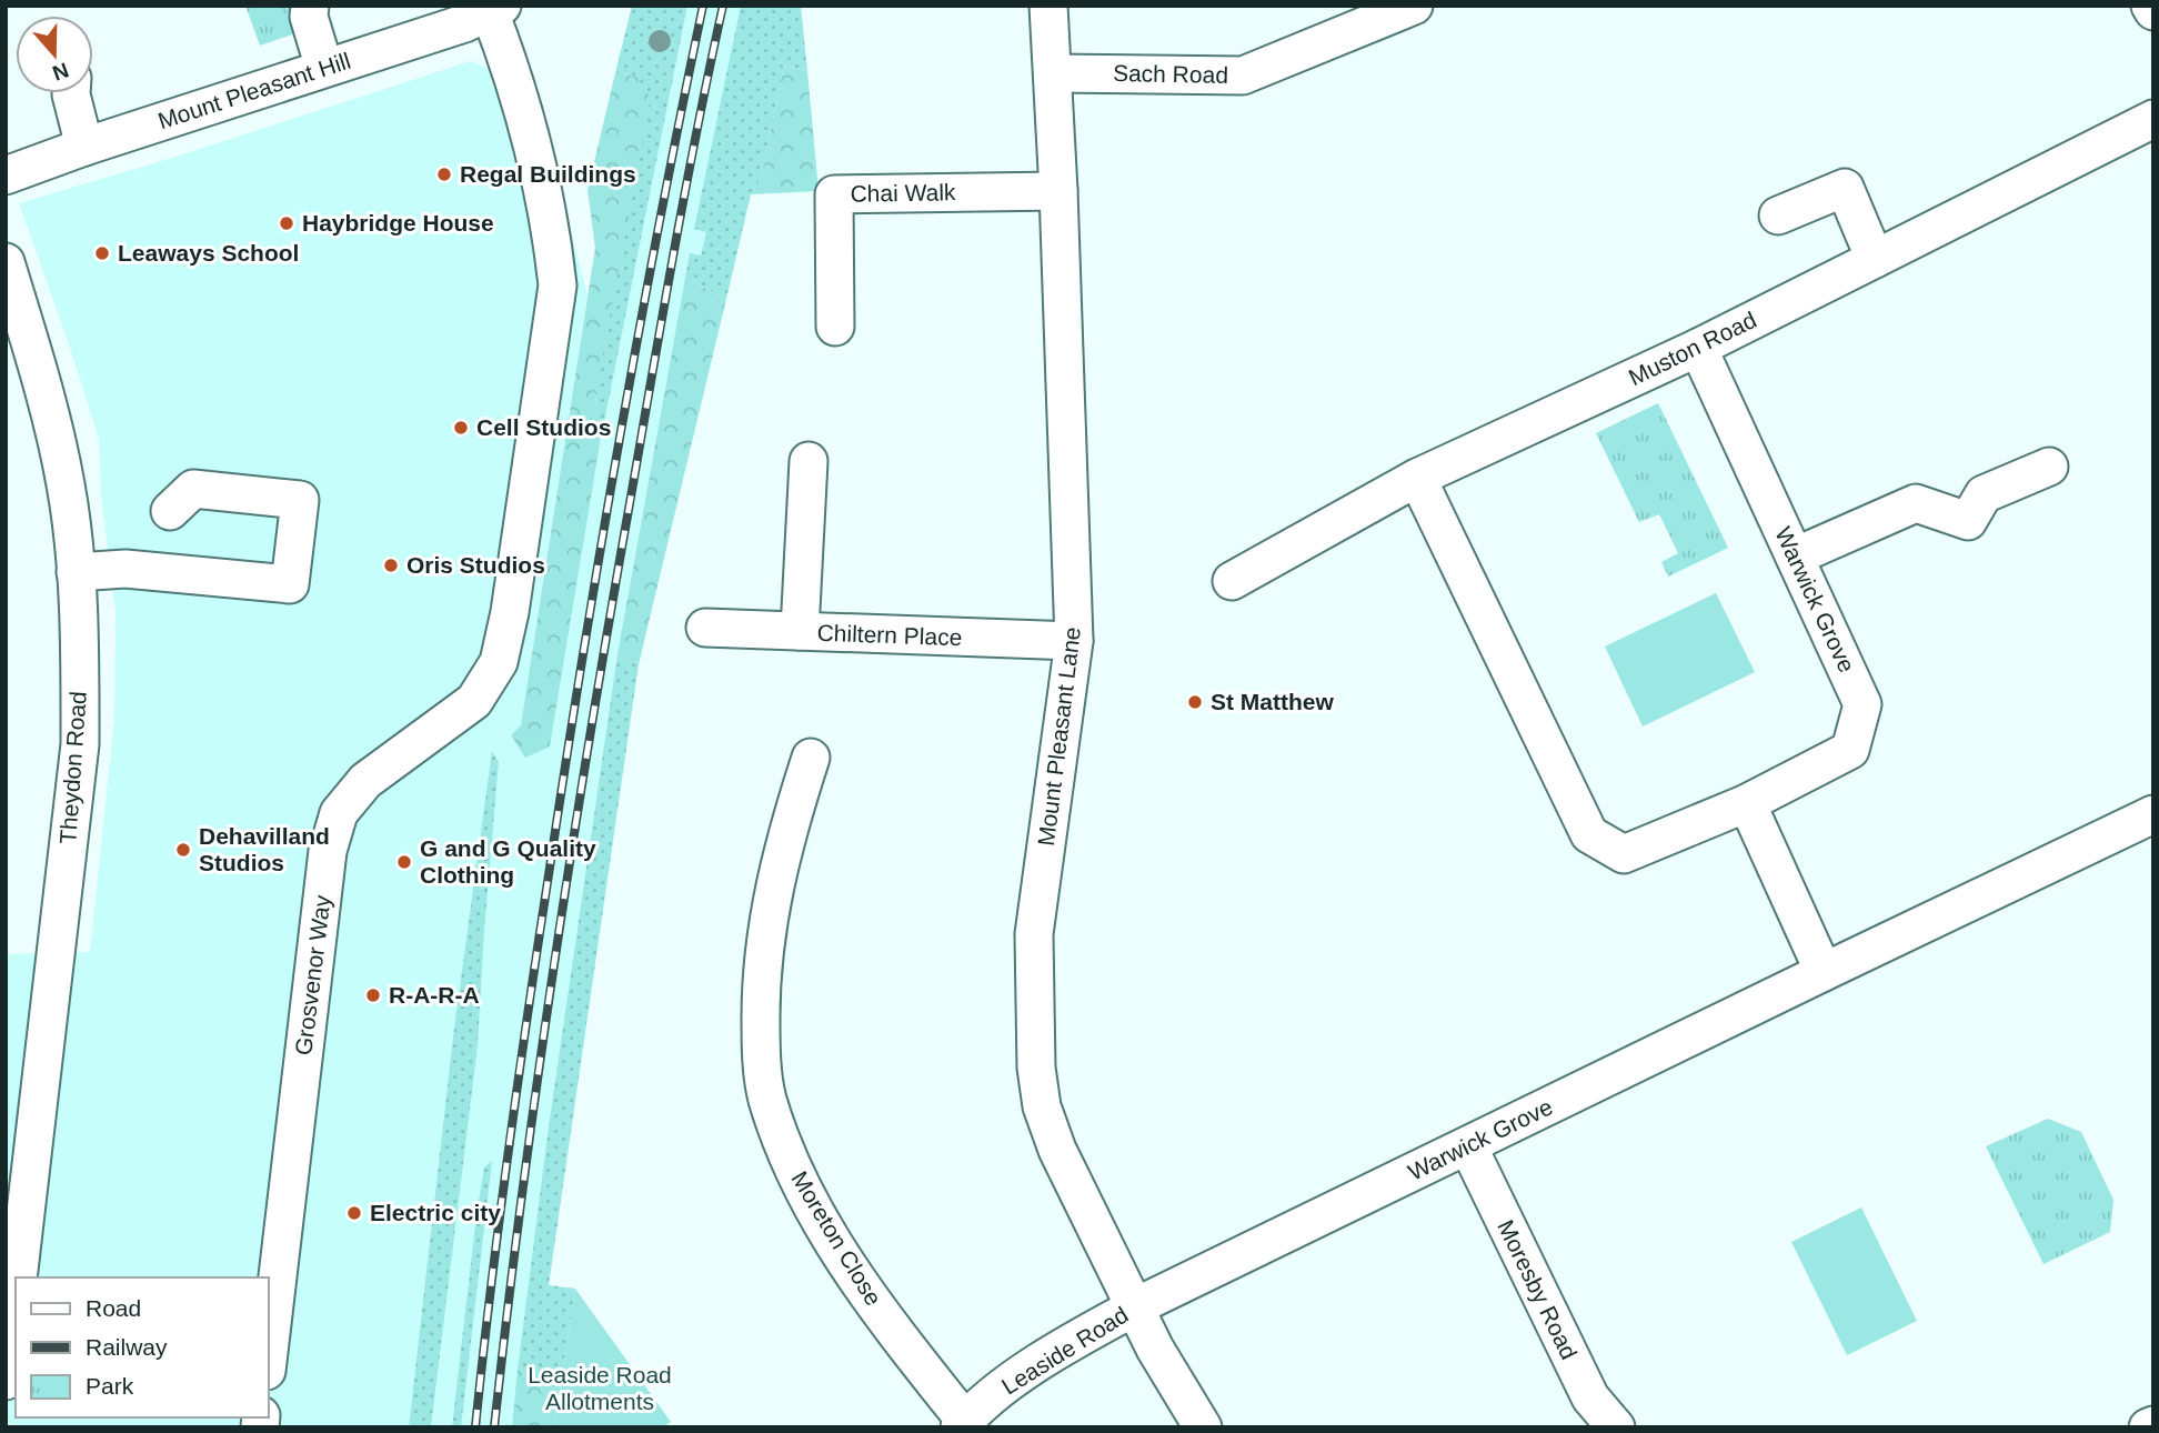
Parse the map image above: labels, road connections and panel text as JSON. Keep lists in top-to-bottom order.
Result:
{
  "streets": {
    "street": [
      "Sach Road",
      "Mount Pleasant Hill",
      "Chai Walk",
      "Muston Road",
      "Warwick Grove",
      "Chiltern Place",
      "Mount Pleasant Lane",
      "Theydon Road",
      "Grosvenor Way",
      "Moreton Close",
      "Moresby Road",
      "Leaside Road"
    ]
  },
  "crossings": [
    ["Sach Road", "Mount Pleasant Lane"],
    ["Mount Pleasant Hill", "Grosvenor Way"],
    ["Chai Walk", "Mount Pleasant Lane"],
    ["Muston Road", "Warwick Grove"],
    ["Warwick Grove", "Mount Pleasant Lane"],
    ["Warwick Grove", "Moresby Road"],
    ["Warwick Grove", "Leaside Road"],
    ["Chiltern Place", "Mount Pleasant Lane"],
    ["Mount Pleasant Lane", "Leaside Road"],
    ["Moreton Close", "Leaside Road"]
  ],
  "parks": ["Leaside Road Allotments"],
  "places": [
    "Regal Buildings",
    "Haybridge House",
    "Leaways School",
    "Cell Studios",
    "Oris Studios",
    "St Matthew",
    "Dehavilland Studios",
    "G and G Quality Clothing",
    "R-A-R-A",
    "Electric city"
  ],
  "legend": ["Road", "Railway", "Park"],
  "north": "bottom"
}
